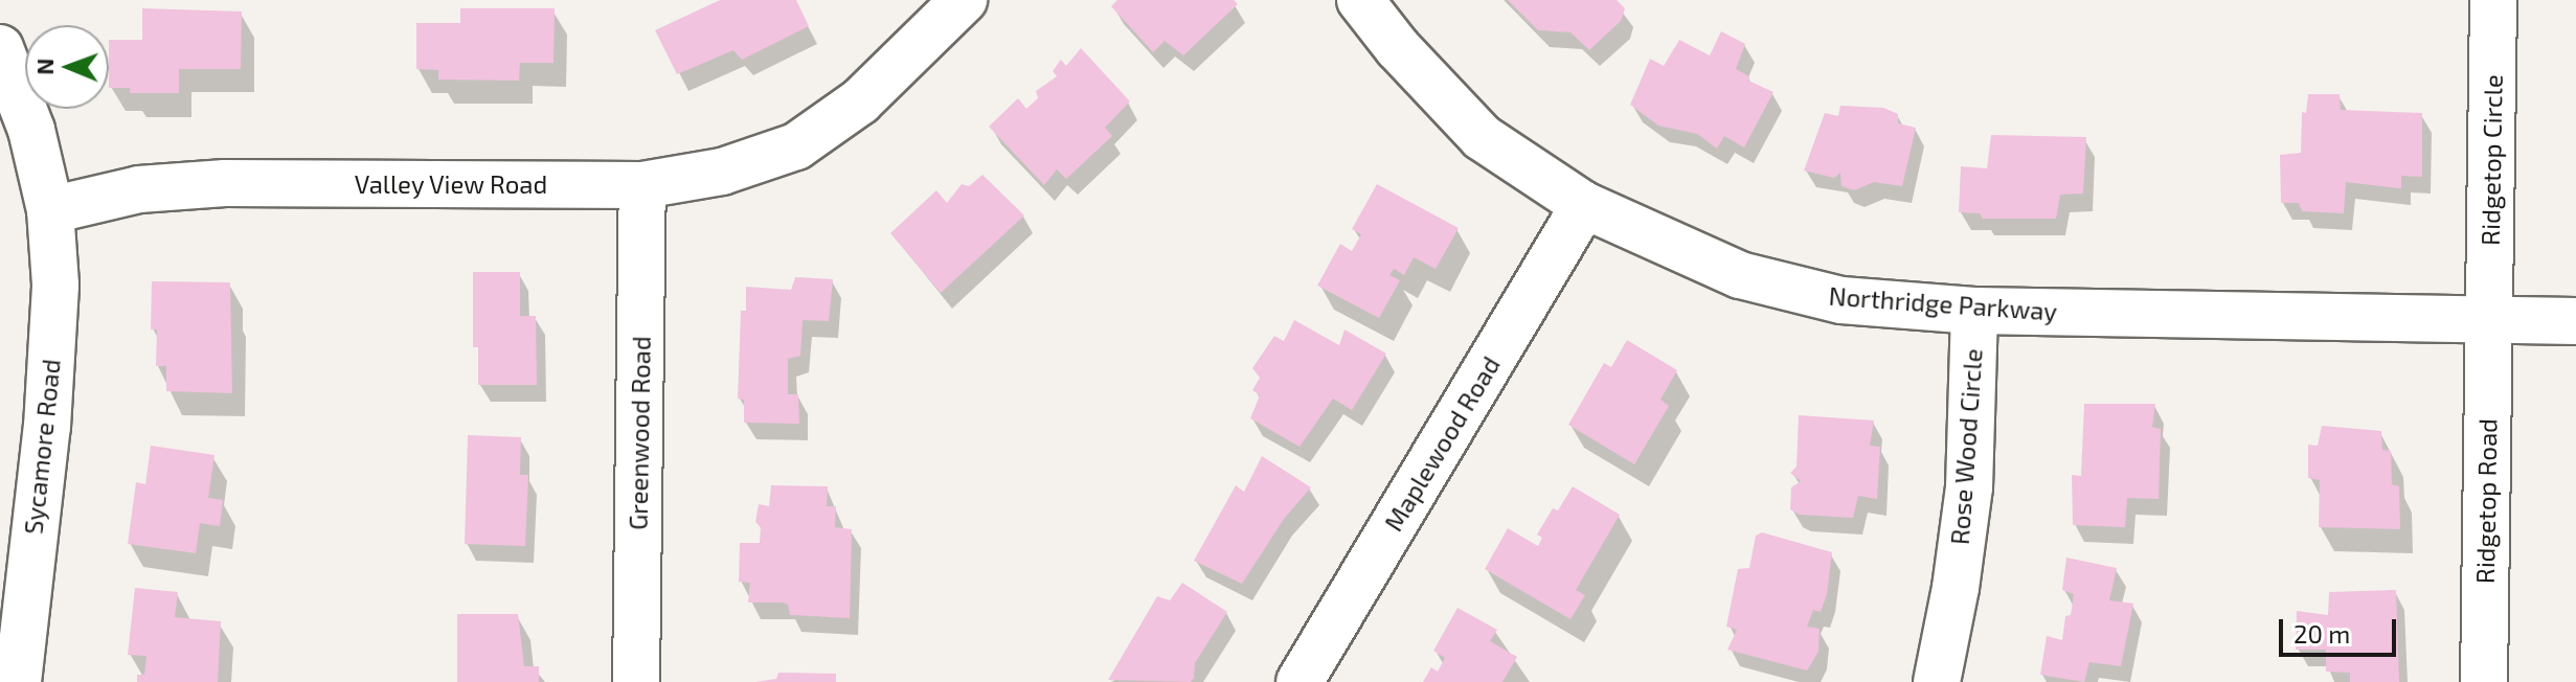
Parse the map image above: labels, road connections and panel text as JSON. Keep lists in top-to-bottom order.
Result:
{
  "streets": {
    "street": [
      "Ridgetop Circle",
      "Valley View Road",
      "Northridge Parkway",
      "Greenwood Road",
      "Maplewood Road",
      "Sycamore Road",
      "Rose Wood Circle",
      "Ridgetop Road"
    ]
  },
  "crossings": [
    ["Ridgetop Circle", "Northridge Parkway"],
    ["Ridgetop Circle", "Ridgetop Road"],
    ["Valley View Road", "Greenwood Road"],
    ["Valley View Road", "Sycamore Road"],
    ["Northridge Parkway", "Maplewood Road"],
    ["Northridge Parkway", "Rose Wood Circle"],
    ["Northridge Parkway", "Ridgetop Road"]
  ],
  "scale_bar": "20 m",
  "north": "left"
}
